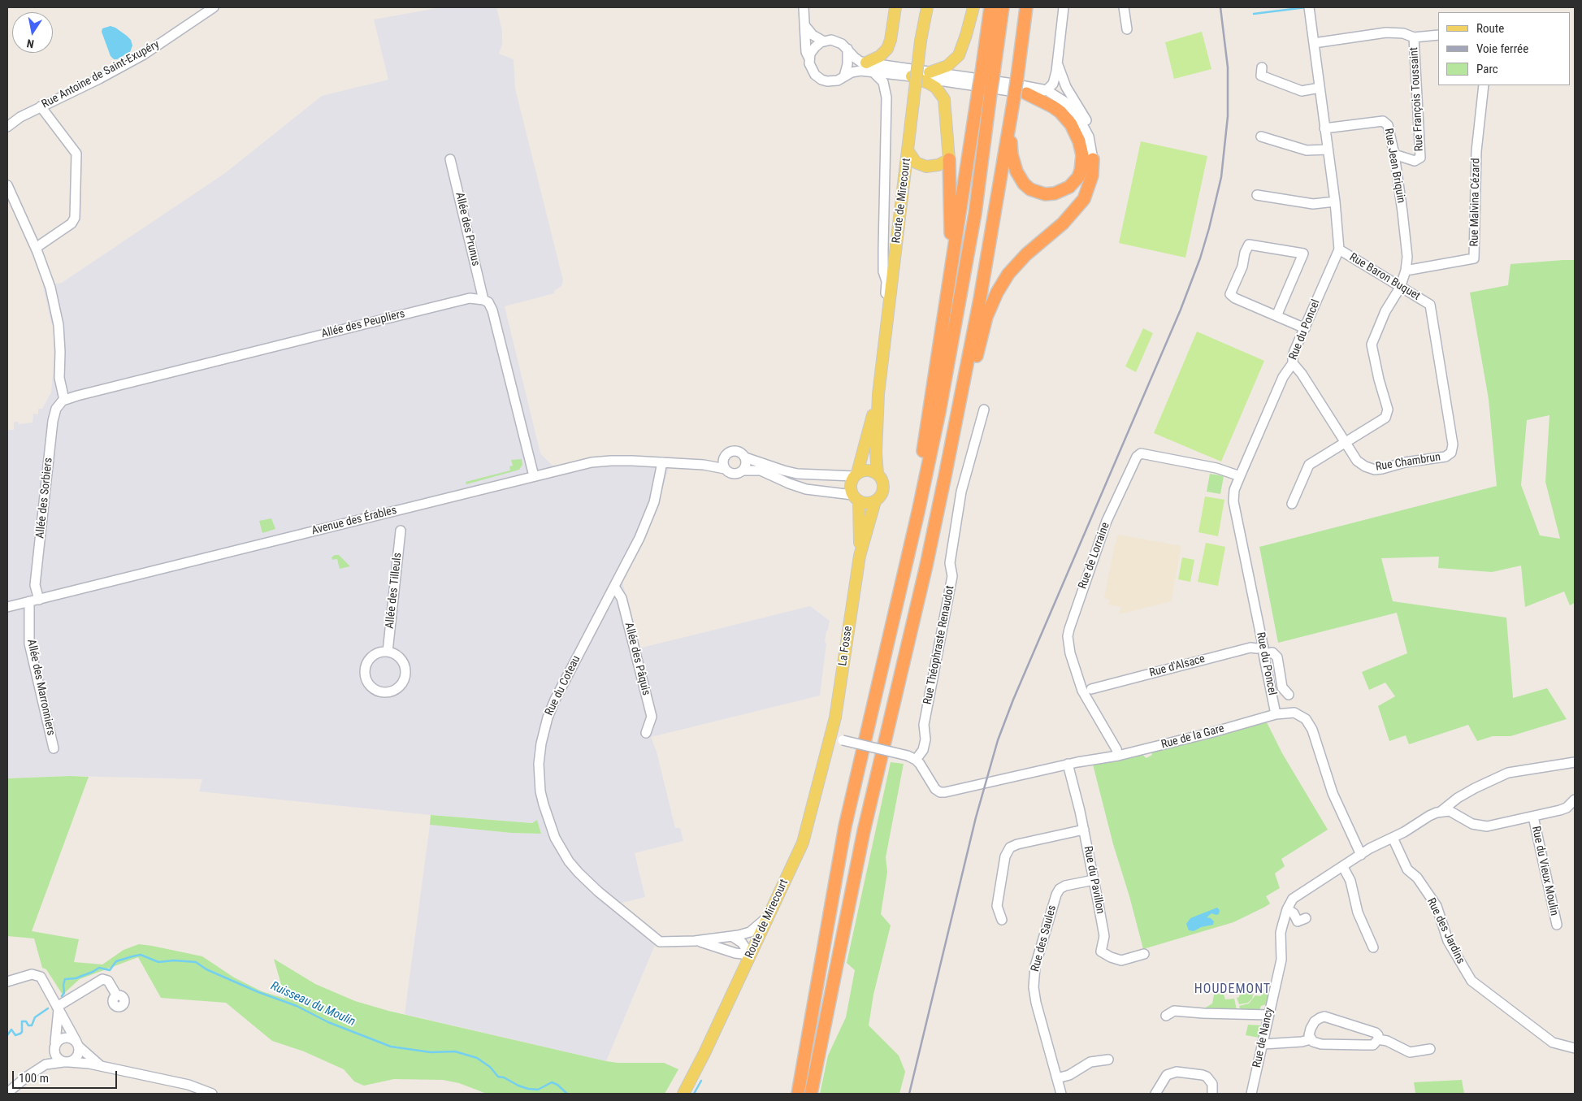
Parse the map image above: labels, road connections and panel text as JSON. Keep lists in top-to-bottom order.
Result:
{
  "streets": {
    "main road": ["Route de Mirecourt", "La Fosse"],
    "street": [
      "Rue Antoine de Saint-Exupéry",
      "Rue François Toussaint",
      "Rue Jean Briquin",
      "Rue Malvina Cézard",
      "Allée des Prunus",
      "Rue Baron Buquet",
      "Allée des Peupliers",
      "Rue du Poncel",
      "Rue Chambrun",
      "Allée des Sorbiers",
      "Avenue des Érables",
      "Rue de Lorraine",
      "Allée des Tilleuls",
      "Rue Théophraste Renaudot",
      "Allée des Pâquis",
      "Rue d'Alsace",
      "Rue du Coteau",
      "Allée des Marronniers",
      "Rue de la Gare",
      "Rue du Vieux Moulin",
      "Rue du Pavillon",
      "Rue des Jardins",
      "Rue des Saules",
      "Rue de Nancy"
    ]
  },
  "crossings": [
    ["Rue François Toussaint", "Rue Jean Briquin"],
    ["Rue Jean Briquin", "Rue Malvina Cézard"],
    ["Rue Jean Briquin", "Rue du Poncel"],
    ["Route de Mirecourt", "La Fosse"],
    ["Route de Mirecourt", "Rue du Coteau"],
    ["Allée des Prunus", "Allée des Peupliers"],
    ["Rue Baron Buquet", "Rue du Poncel"],
    ["Rue Baron Buquet", "Rue Chambrun"],
    ["Allée des Peupliers", "Allée des Sorbiers"],
    ["Rue du Poncel", "Rue Chambrun"],
    ["Rue du Poncel", "Rue de Lorraine"],
    ["Rue du Poncel", "Rue d'Alsace"],
    ["Rue du Poncel", "Rue de la Gare"],
    ["Allée des Sorbiers", "Avenue des Érables"],
    ["Allée des Sorbiers", "Allée des Marronniers"],
    ["Avenue des Érables", "Rue du Coteau"],
    ["Avenue des Érables", "Allée des Marronniers"],
    ["Rue de Lorraine", "Rue de la Gare"],
    ["Rue Théophraste Renaudot", "Rue de la Gare"],
    ["Allée des Pâquis", "Rue du Coteau"],
    ["Rue de la Gare", "Rue du Pavillon"],
    ["Rue du Pavillon", "Rue des Saules"]
  ],
  "districts": ["HOUDEMONT"],
  "water": ["Ruisseau du Moulin"],
  "legend": ["Route", "Voie ferrée", "Parc"],
  "scale_bar": "100 m",
  "north": "bottom"
}
